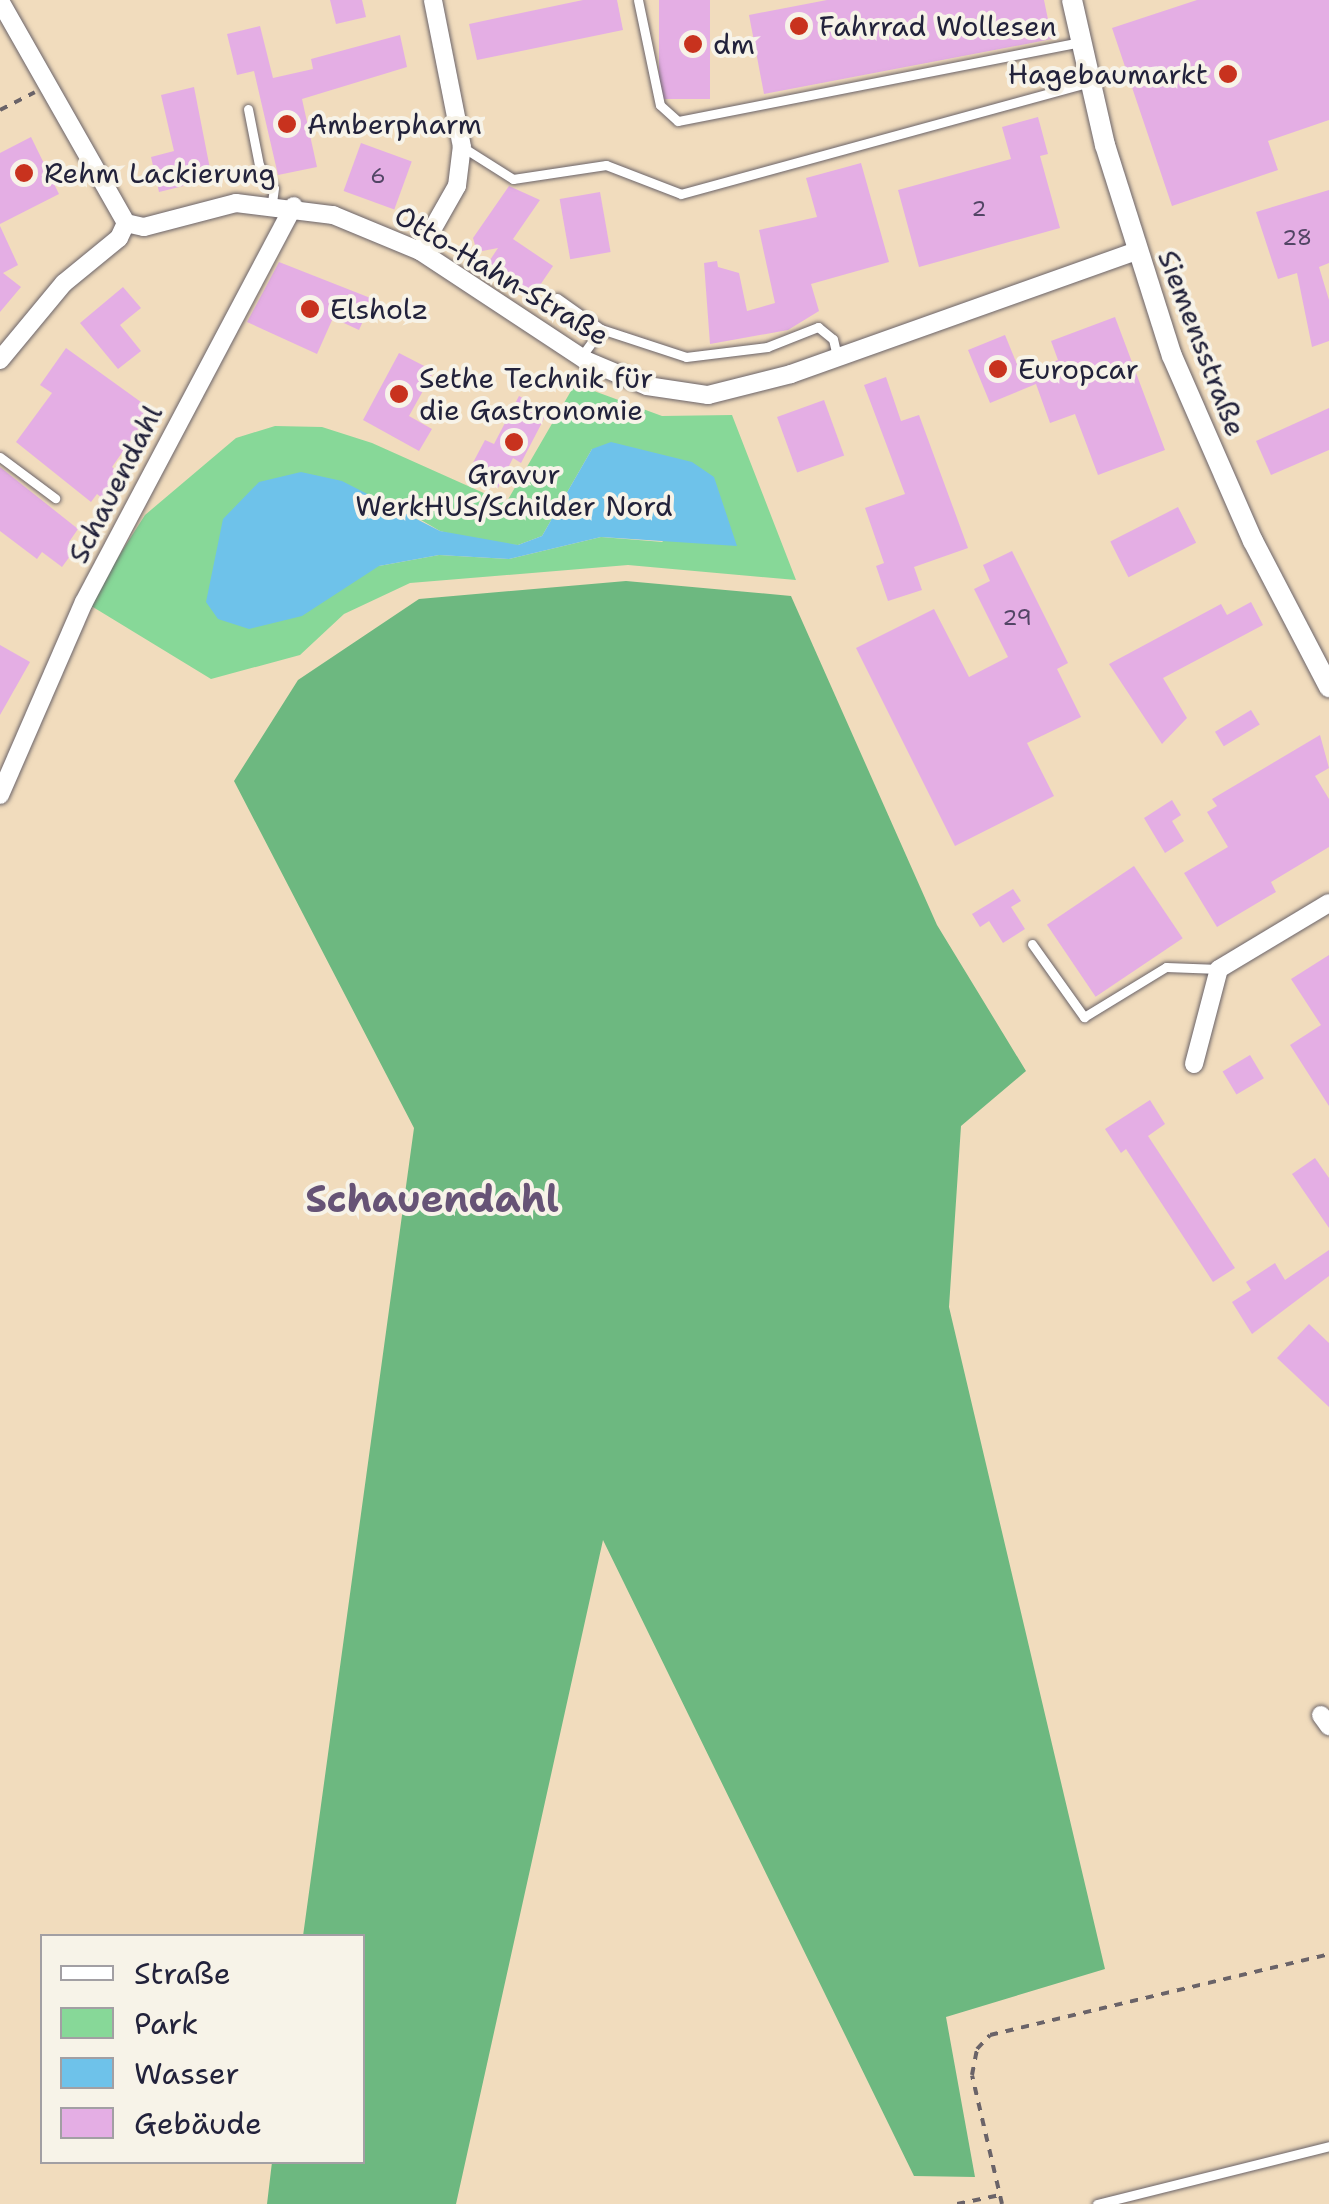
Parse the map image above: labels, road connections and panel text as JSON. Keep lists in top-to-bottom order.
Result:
{
  "streets": {
    "street": ["Otto-Hahn-Straße", "Siemensstraße", "Schauendahl"]
  },
  "crossings": [
    ["Otto-Hahn-Straße", "Siemensstraße"],
    ["Otto-Hahn-Straße", "Schauendahl"]
  ],
  "districts": ["Schauendahl"],
  "places": [
    "Fahrrad Wollesen",
    "dm",
    "Hagebaumarkt",
    "Amberpharm",
    "Rehm Lackierung",
    "Elsholz",
    "Europcar",
    "Sethe Technik für die Gastronomie",
    "Gravur WerkHUS/Schilder Nord"
  ],
  "house_numbers": [
    "6",
    "2",
    "28",
    "29"
  ],
  "legend": [
    "Straße",
    "Park",
    "Wasser",
    "Gebäude"
  ]
}
